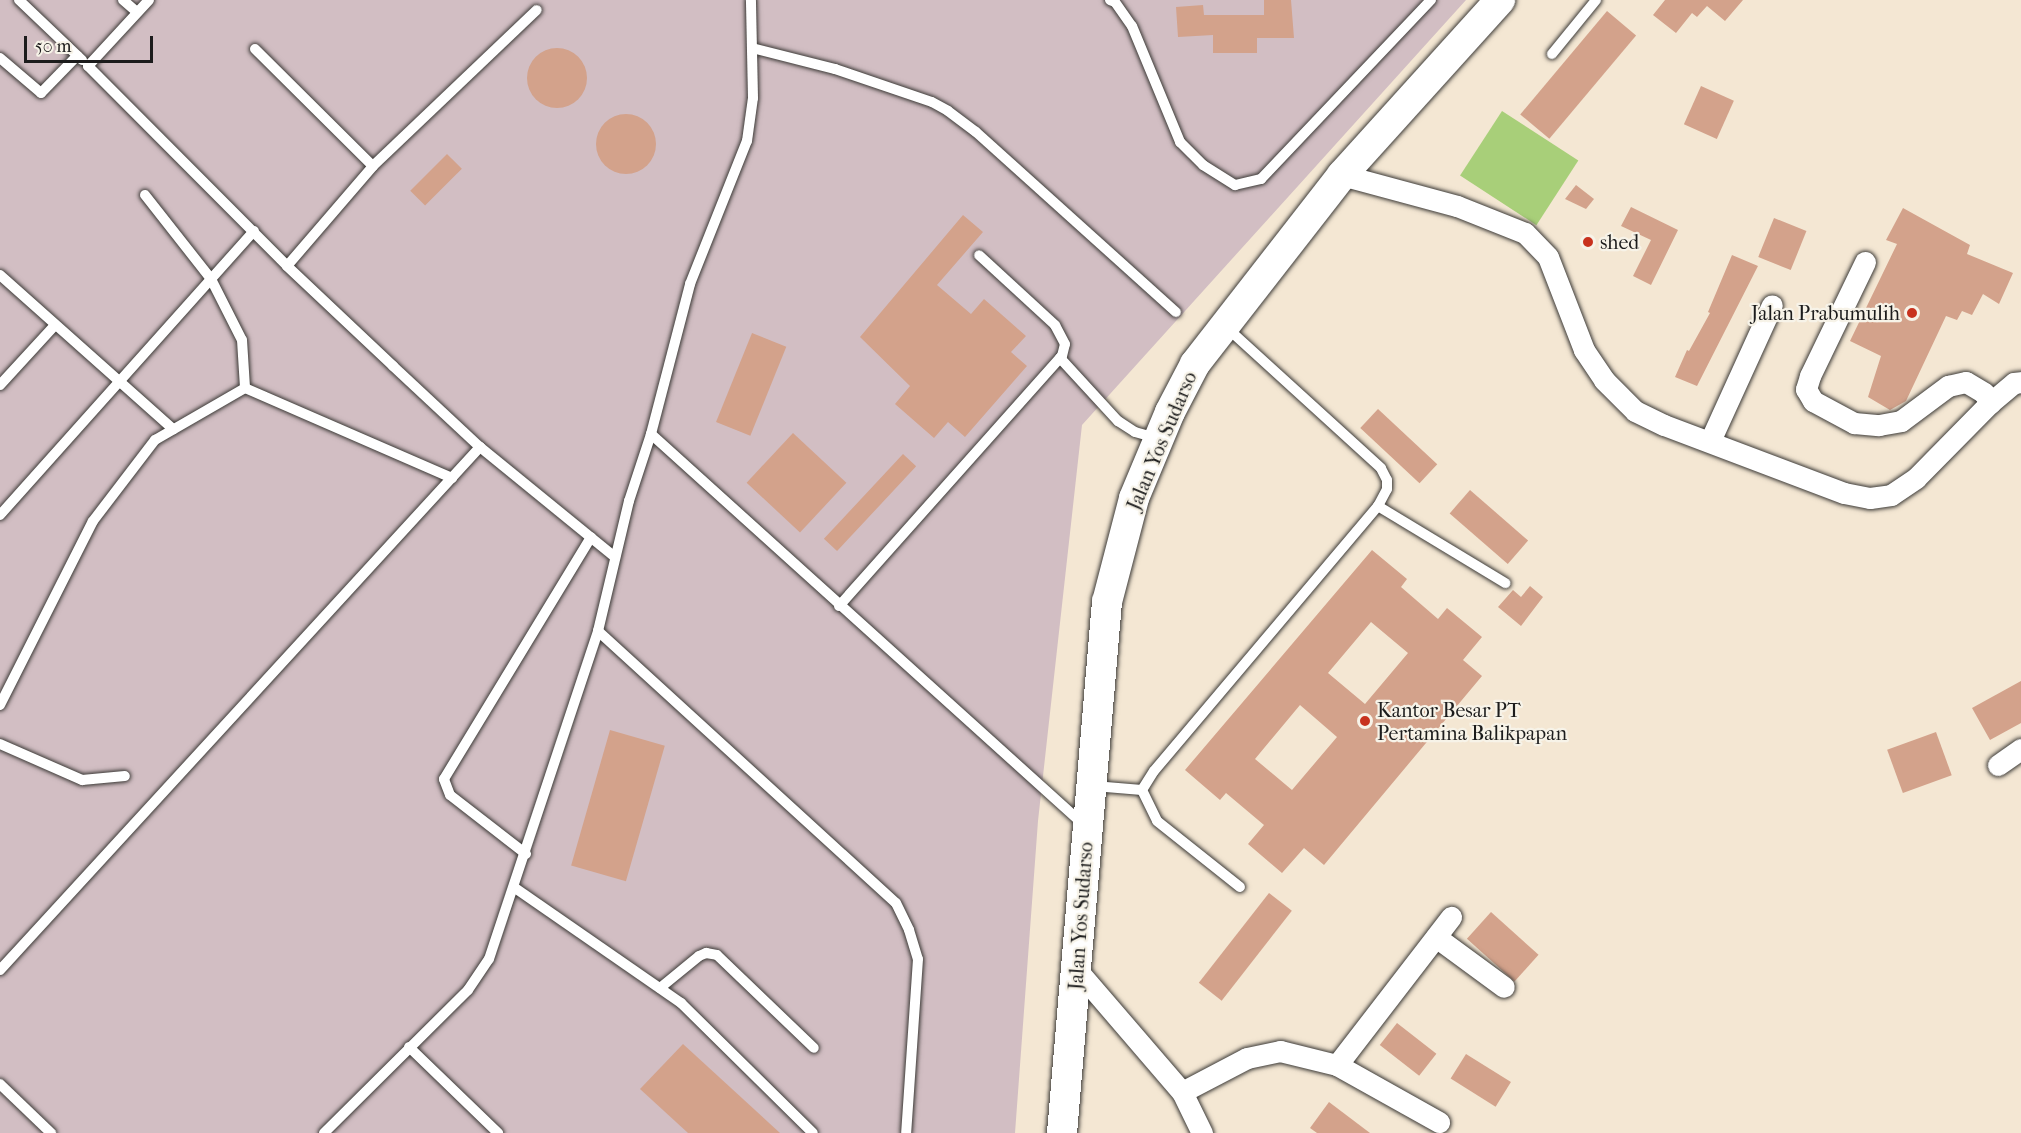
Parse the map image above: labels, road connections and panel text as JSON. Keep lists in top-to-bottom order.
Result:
{
  "streets": {
    "main road": ["Jalan Yos Sudarso"]
  },
  "places": ["shed", "Jalan Prabumulih", "Kantor Besar PT Pertamina Balikpapan"],
  "scale_bar": "50 m"
}
